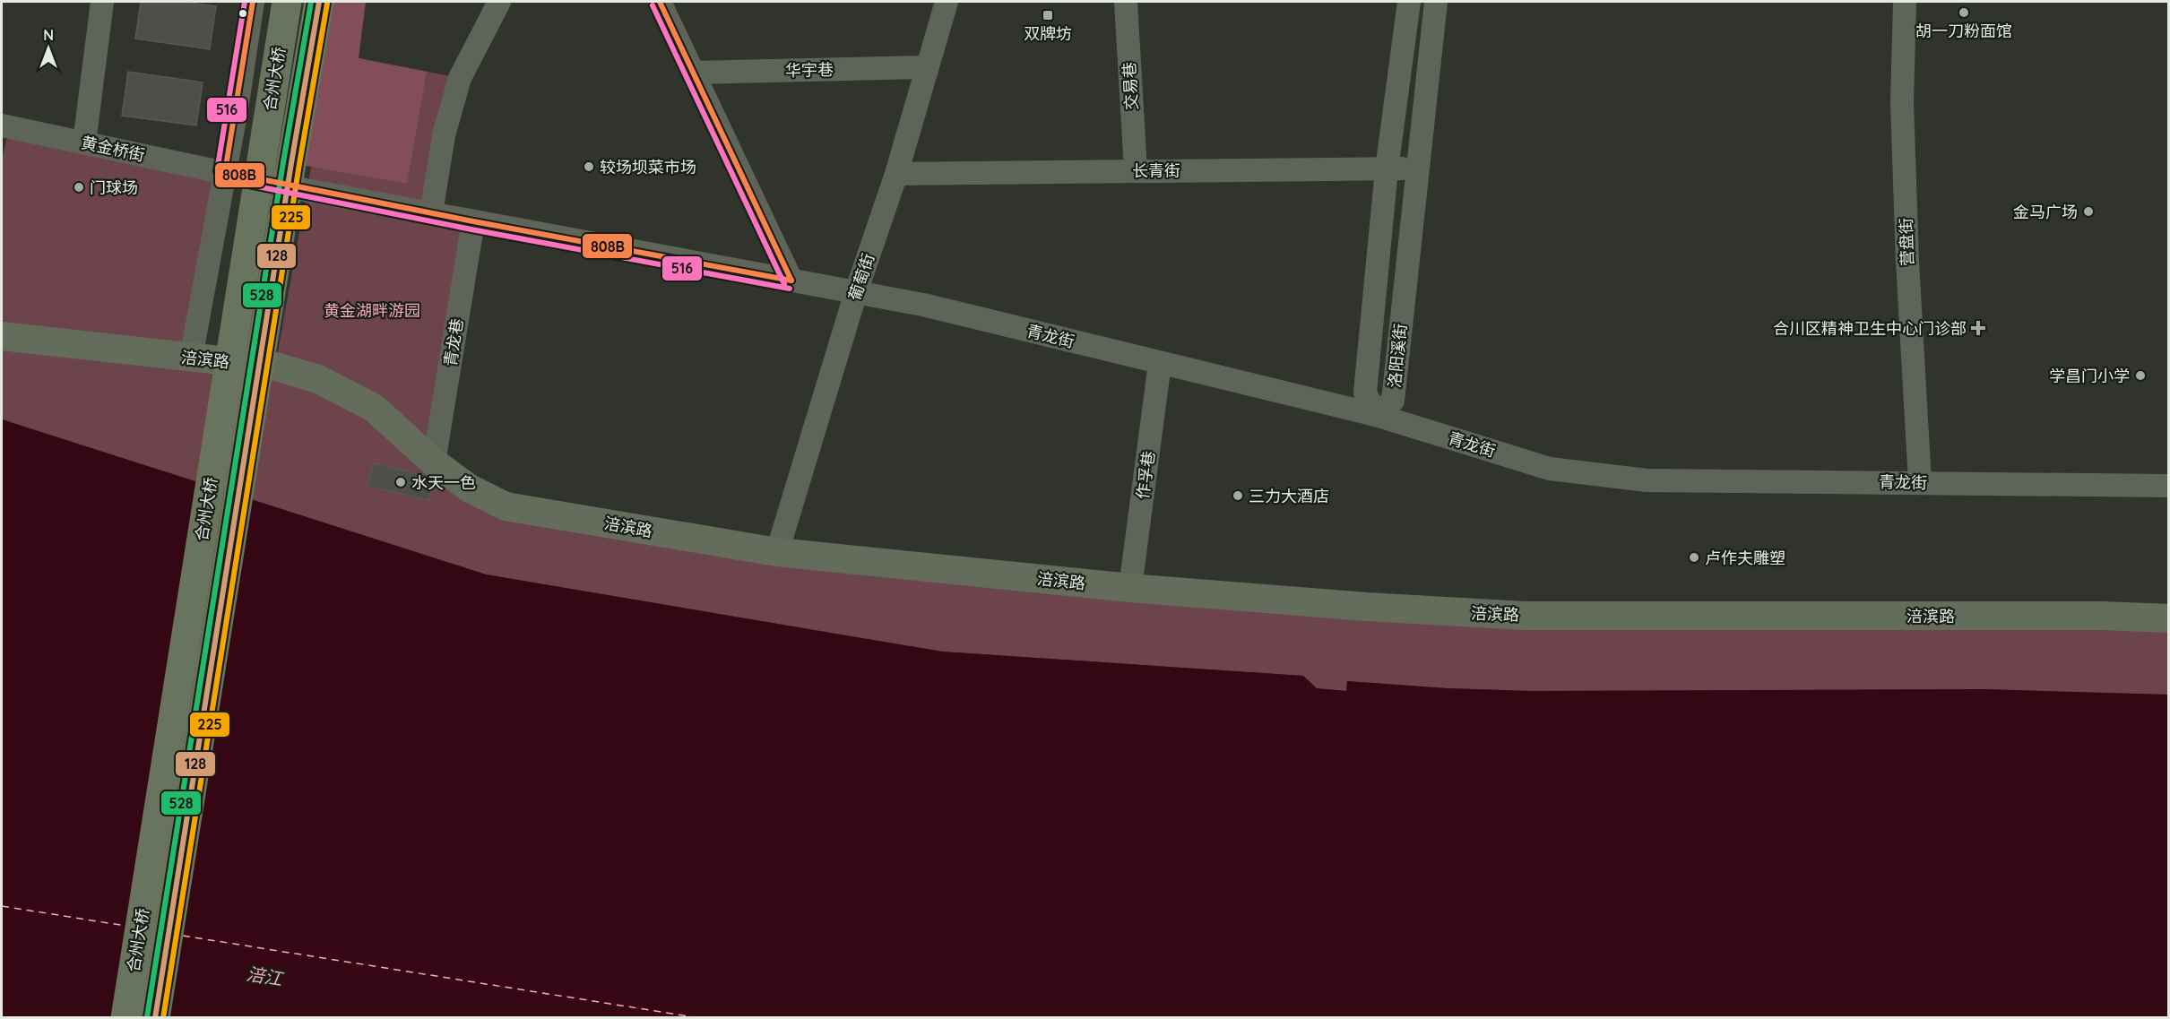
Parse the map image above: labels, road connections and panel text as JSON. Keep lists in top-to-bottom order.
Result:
{
  "streets": {
    "highway": ["合州大桥"],
    "main road": ["涪滨路"],
    "street": [
      "华宇巷",
      "交易巷",
      "黄金桥街",
      "长青街",
      "营盘街",
      "葡萄街",
      "青龙街",
      "青龙巷",
      "洛阳溪街",
      "作孚巷"
    ]
  },
  "crossings": [
    ["华宇巷", "葡萄街"],
    ["交易巷", "长青街"],
    ["黄金桥街", "青龙街"],
    ["黄金桥街", "青龙巷"],
    ["长青街", "葡萄街"],
    ["长青街", "洛阳溪街"],
    ["营盘街", "青龙街"],
    ["葡萄街", "青龙街"],
    ["葡萄街", "涪滨路"],
    ["青龙街", "青龙巷"],
    ["青龙街", "洛阳溪街"],
    ["青龙街", "作孚巷"],
    ["青龙巷", "涪滨路"],
    ["涪滨路", "作孚巷"]
  ],
  "water": ["涪江"],
  "parks": ["黄金湖畔游园"],
  "places": {
    "other": [
      "胡一刀粉面馆",
      "较场坝菜市场",
      "门球场",
      "金马广场",
      "学昌门小学",
      "水天一色",
      "三力大酒店",
      "卢作夫雕塑"
    ],
    "transit": ["双牌坊"],
    "health": ["合川区精神卫生中心门诊部"]
  },
  "lines": [
    "transit line 128",
    "transit line 528",
    "transit line 808B",
    "transit line 516",
    "transit line 225"
  ],
  "north": "top"
}
